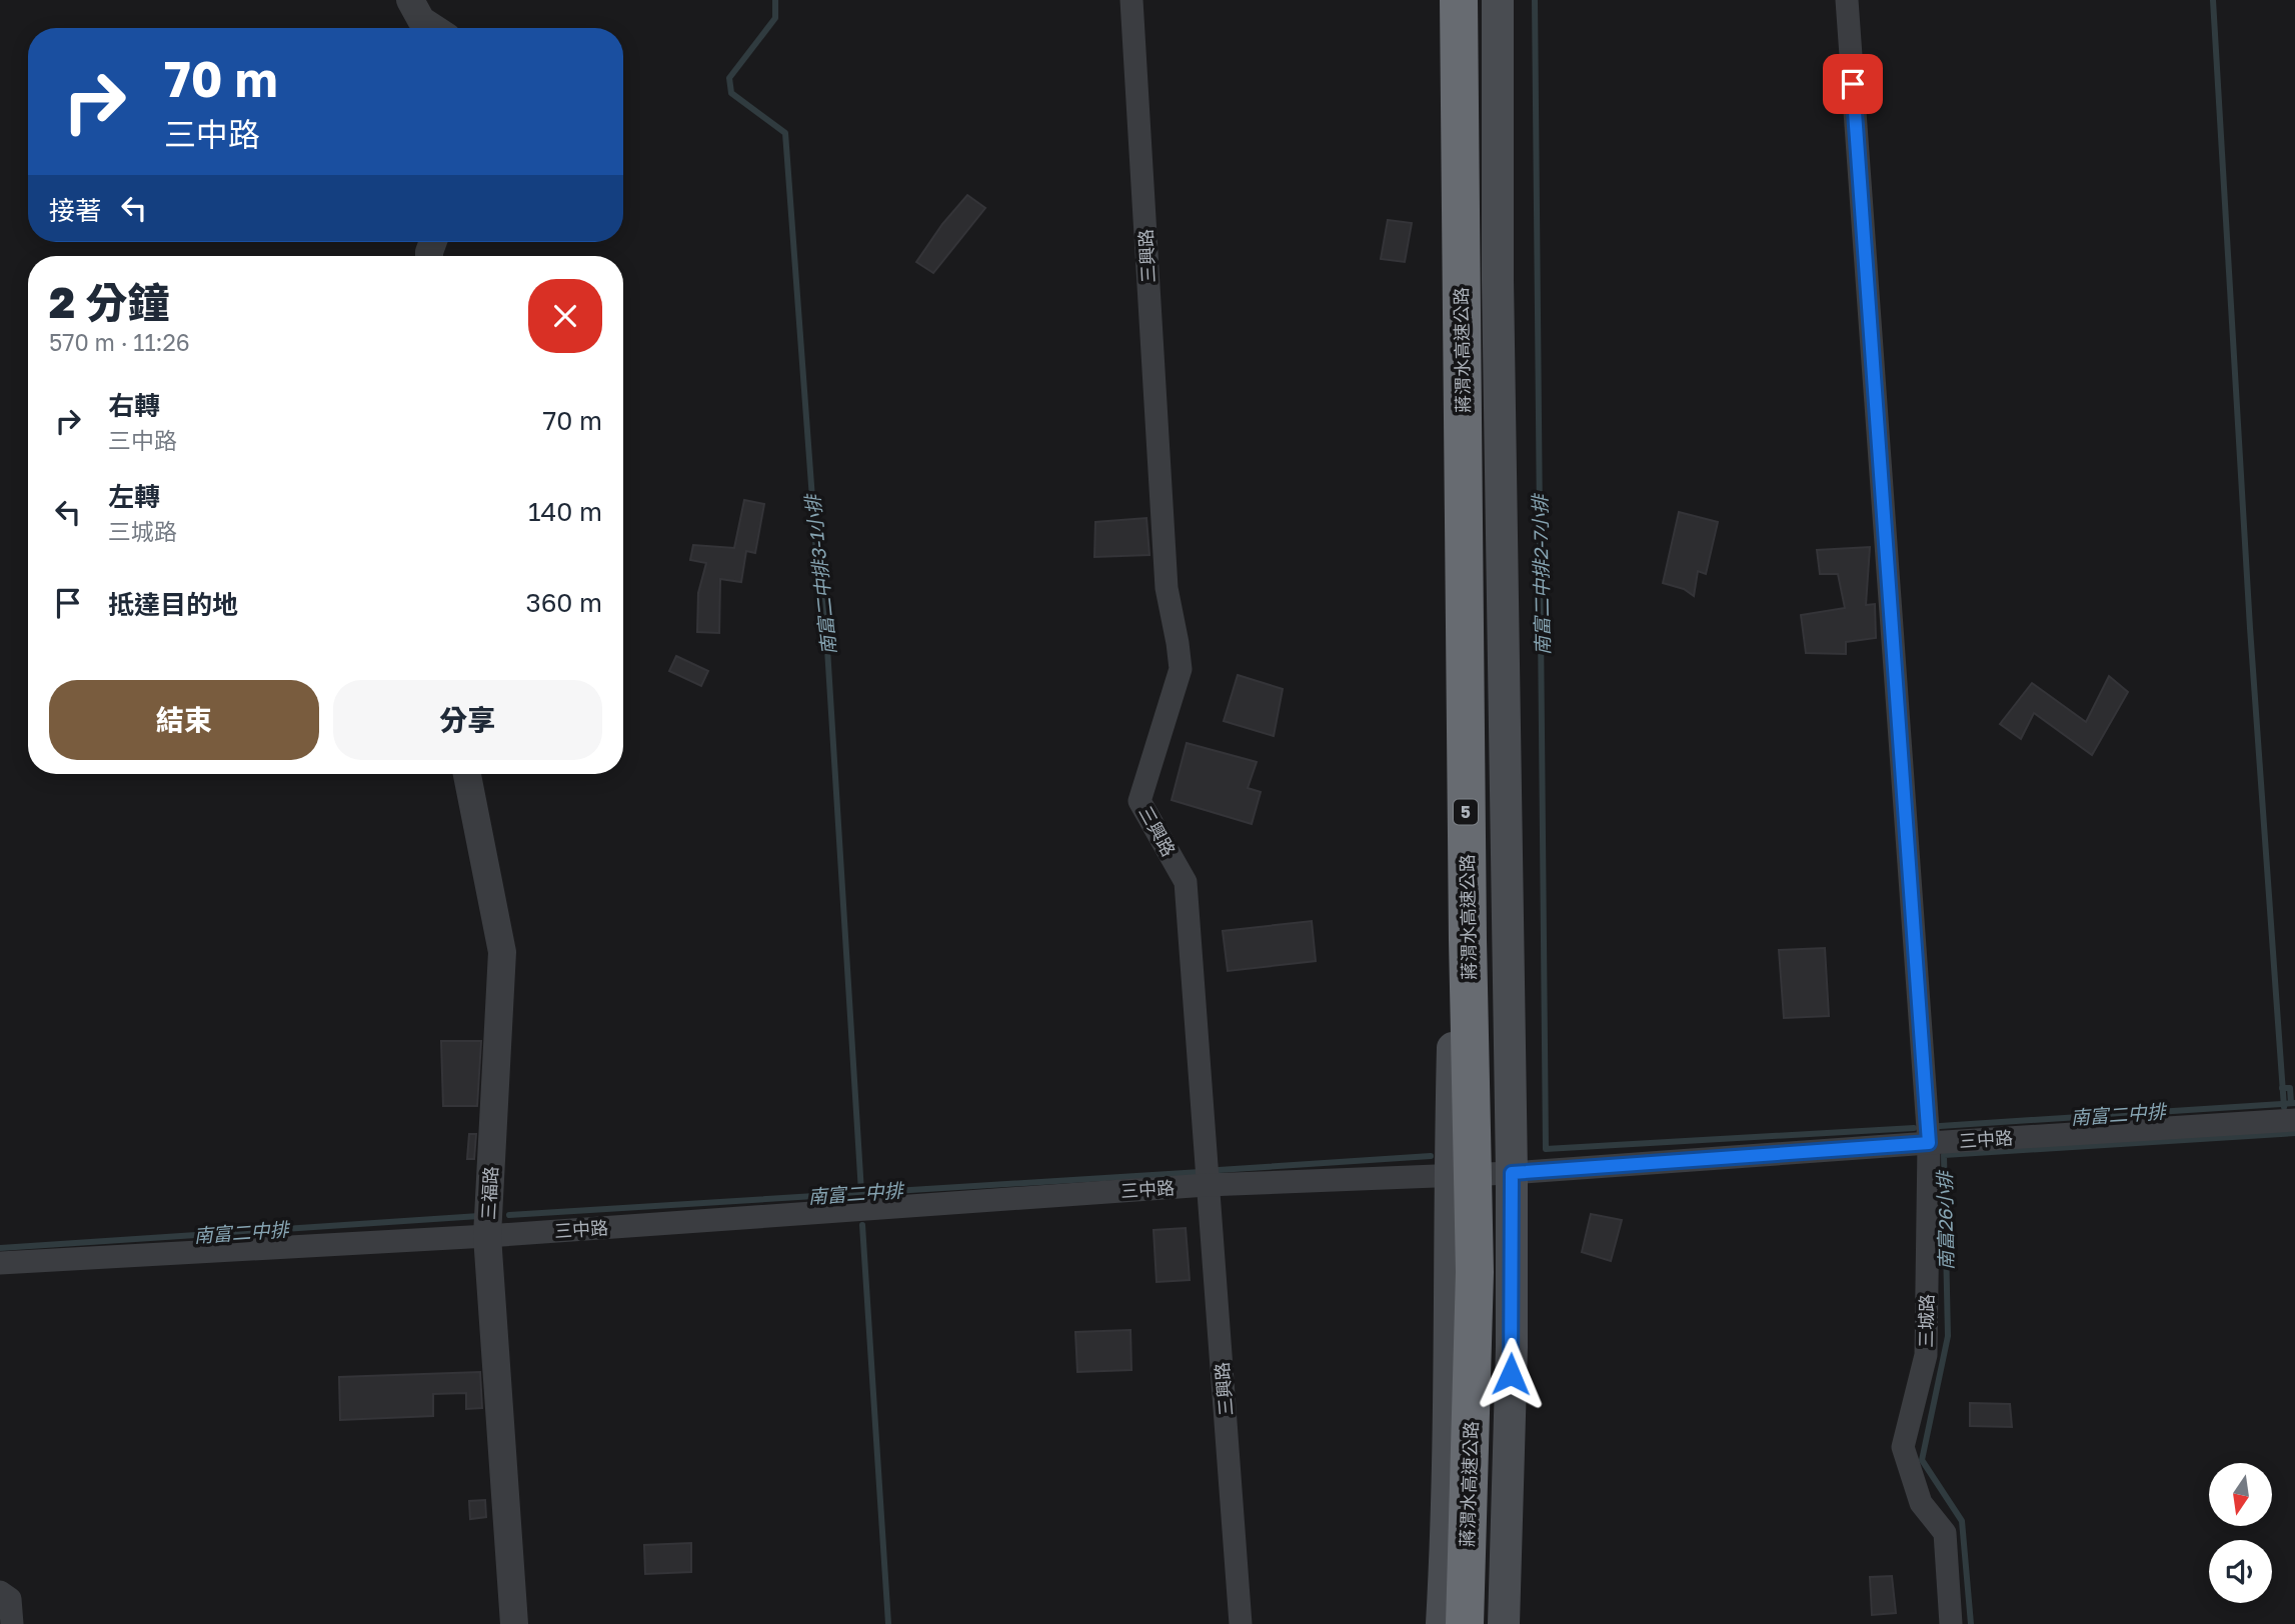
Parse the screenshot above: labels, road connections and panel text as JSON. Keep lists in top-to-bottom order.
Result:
{
  "streets": {
    "highway": ["蔣渭水高速公路", "5"],
    "street": [
      "三興路",
      "三中路",
      "三福路",
      "三城路"
    ]
  },
  "crossings": [
    ["三興路", "三中路"],
    ["三中路", "三福路"],
    ["三中路", "三城路"]
  ],
  "water": [
    "南富二中排3-1小排",
    "南富二中排2-7小排",
    "南富二中排",
    "南富26小排"
  ],
  "north": "bottom",
  "page": {
    "turn": ["70 m", "三中路"],
    "then": "接著",
    "heading": ["2 分鐘", "570 m · 11:26"],
    "list": [
      {
        "name": "右轉",
        "note": "三中路",
        "value": "70 m"
      },
      {
        "name": "左轉",
        "note": "三城路",
        "value": "140 m"
      },
      {
        "name": "抵達目的地",
        "value": "360 m"
      }
    ],
    "buttons": ["結束", "分享"]
  }
}
